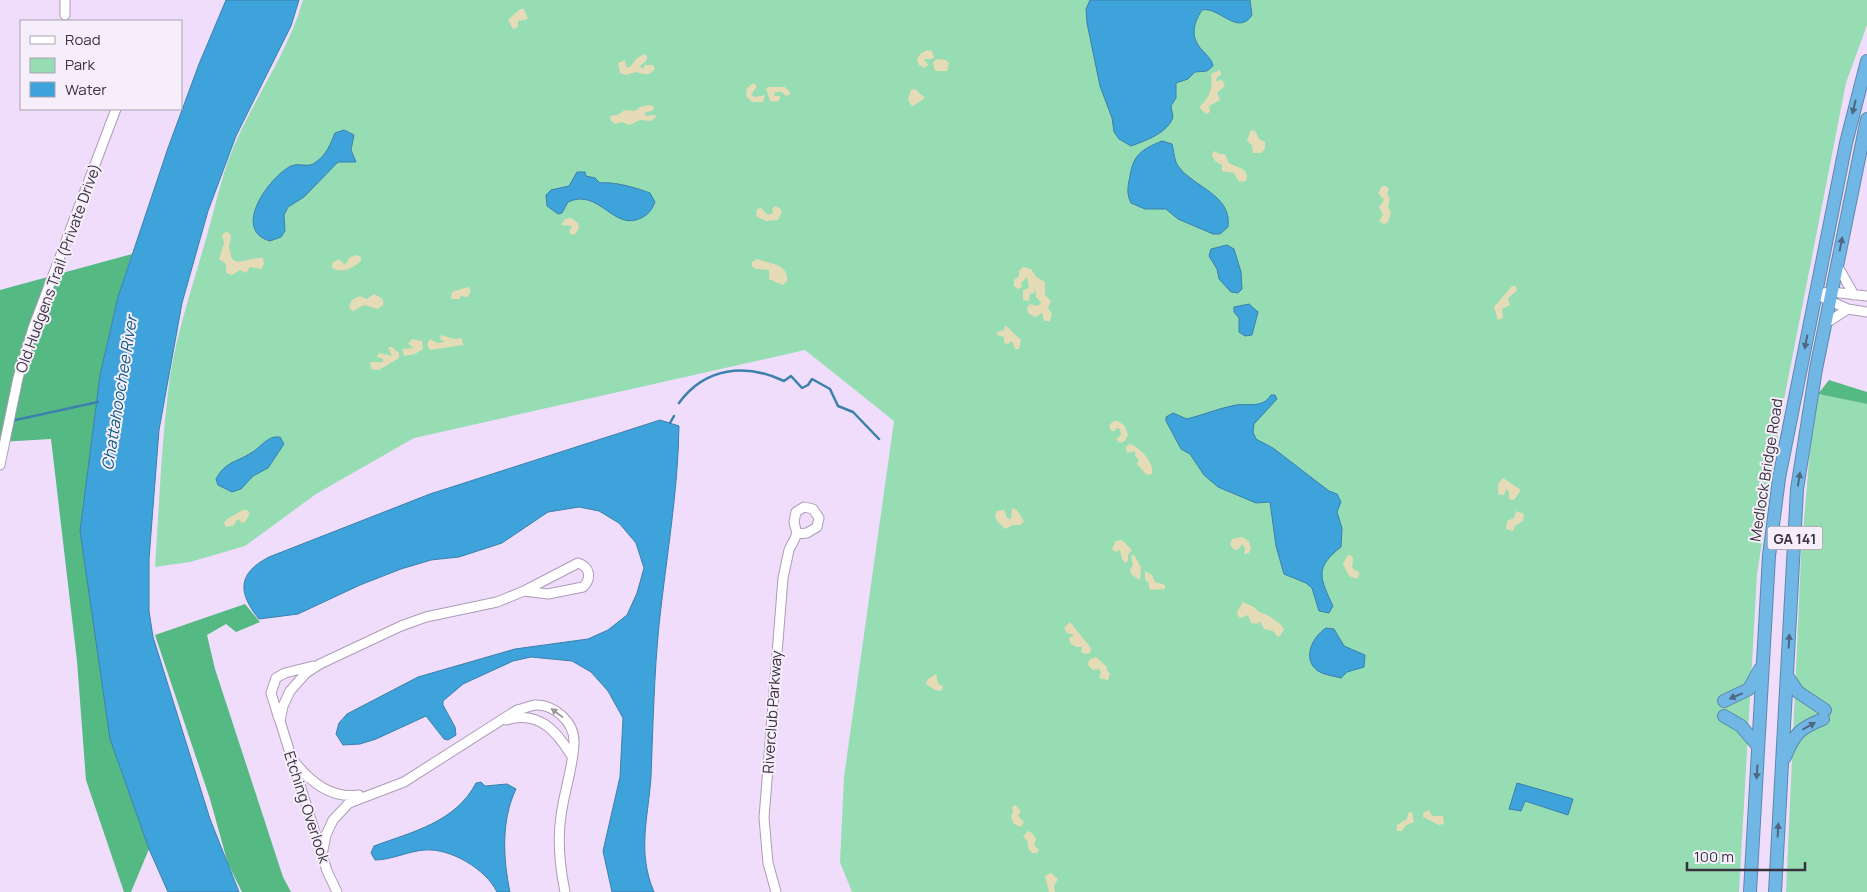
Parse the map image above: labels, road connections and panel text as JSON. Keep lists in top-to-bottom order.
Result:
{
  "streets": {
    "highway": ["Medlock Bridge Road", "GA 141"],
    "street": ["Old Hudgens Trail (Private Drive)", "Riverclub Parkway", "Etching Overlook"]
  },
  "water": ["Chattahoochee River"],
  "legend": ["Road", "Park", "Water"],
  "scale_bar": "100 m"
}
